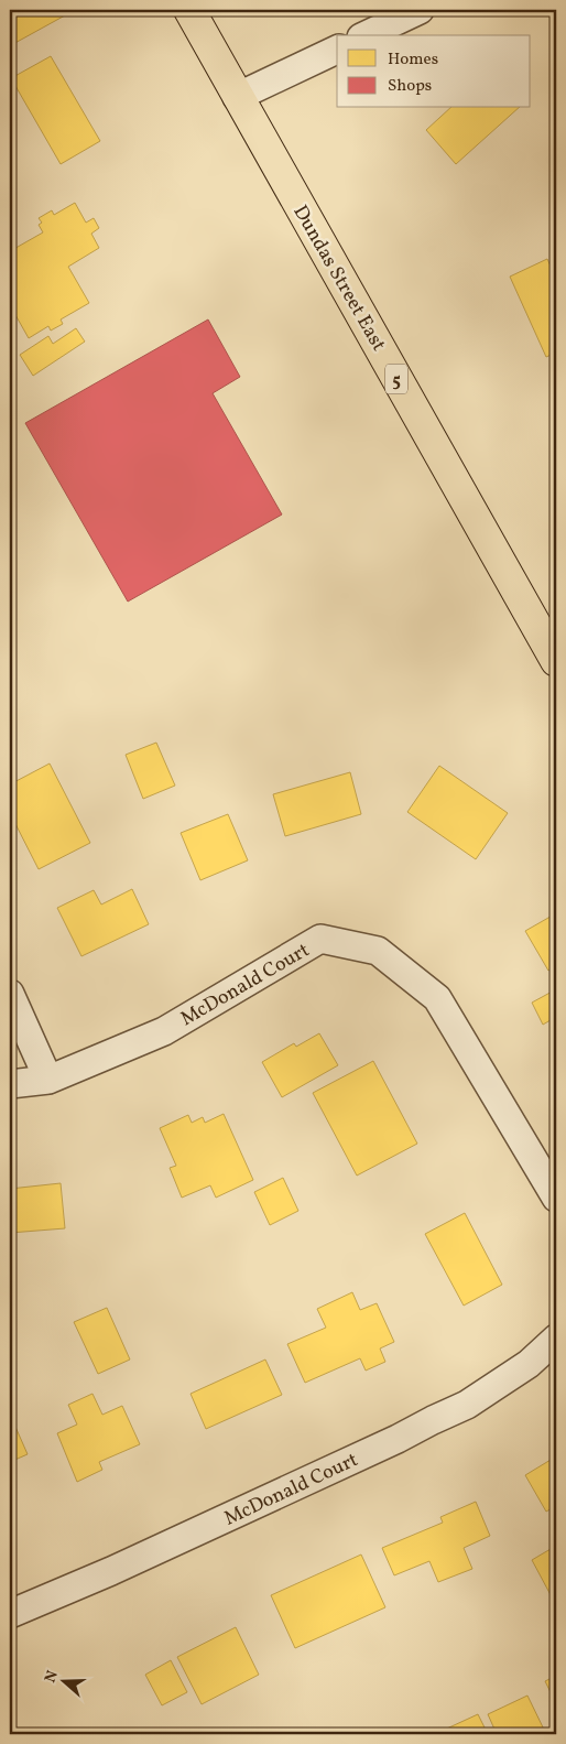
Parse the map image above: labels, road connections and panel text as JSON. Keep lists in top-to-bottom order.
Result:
{
  "streets": {
    "main road": ["Dundas Street East", "5"],
    "street": ["McDonald Court"]
  },
  "legend": ["Homes", "Shops"],
  "north": "left"
}
